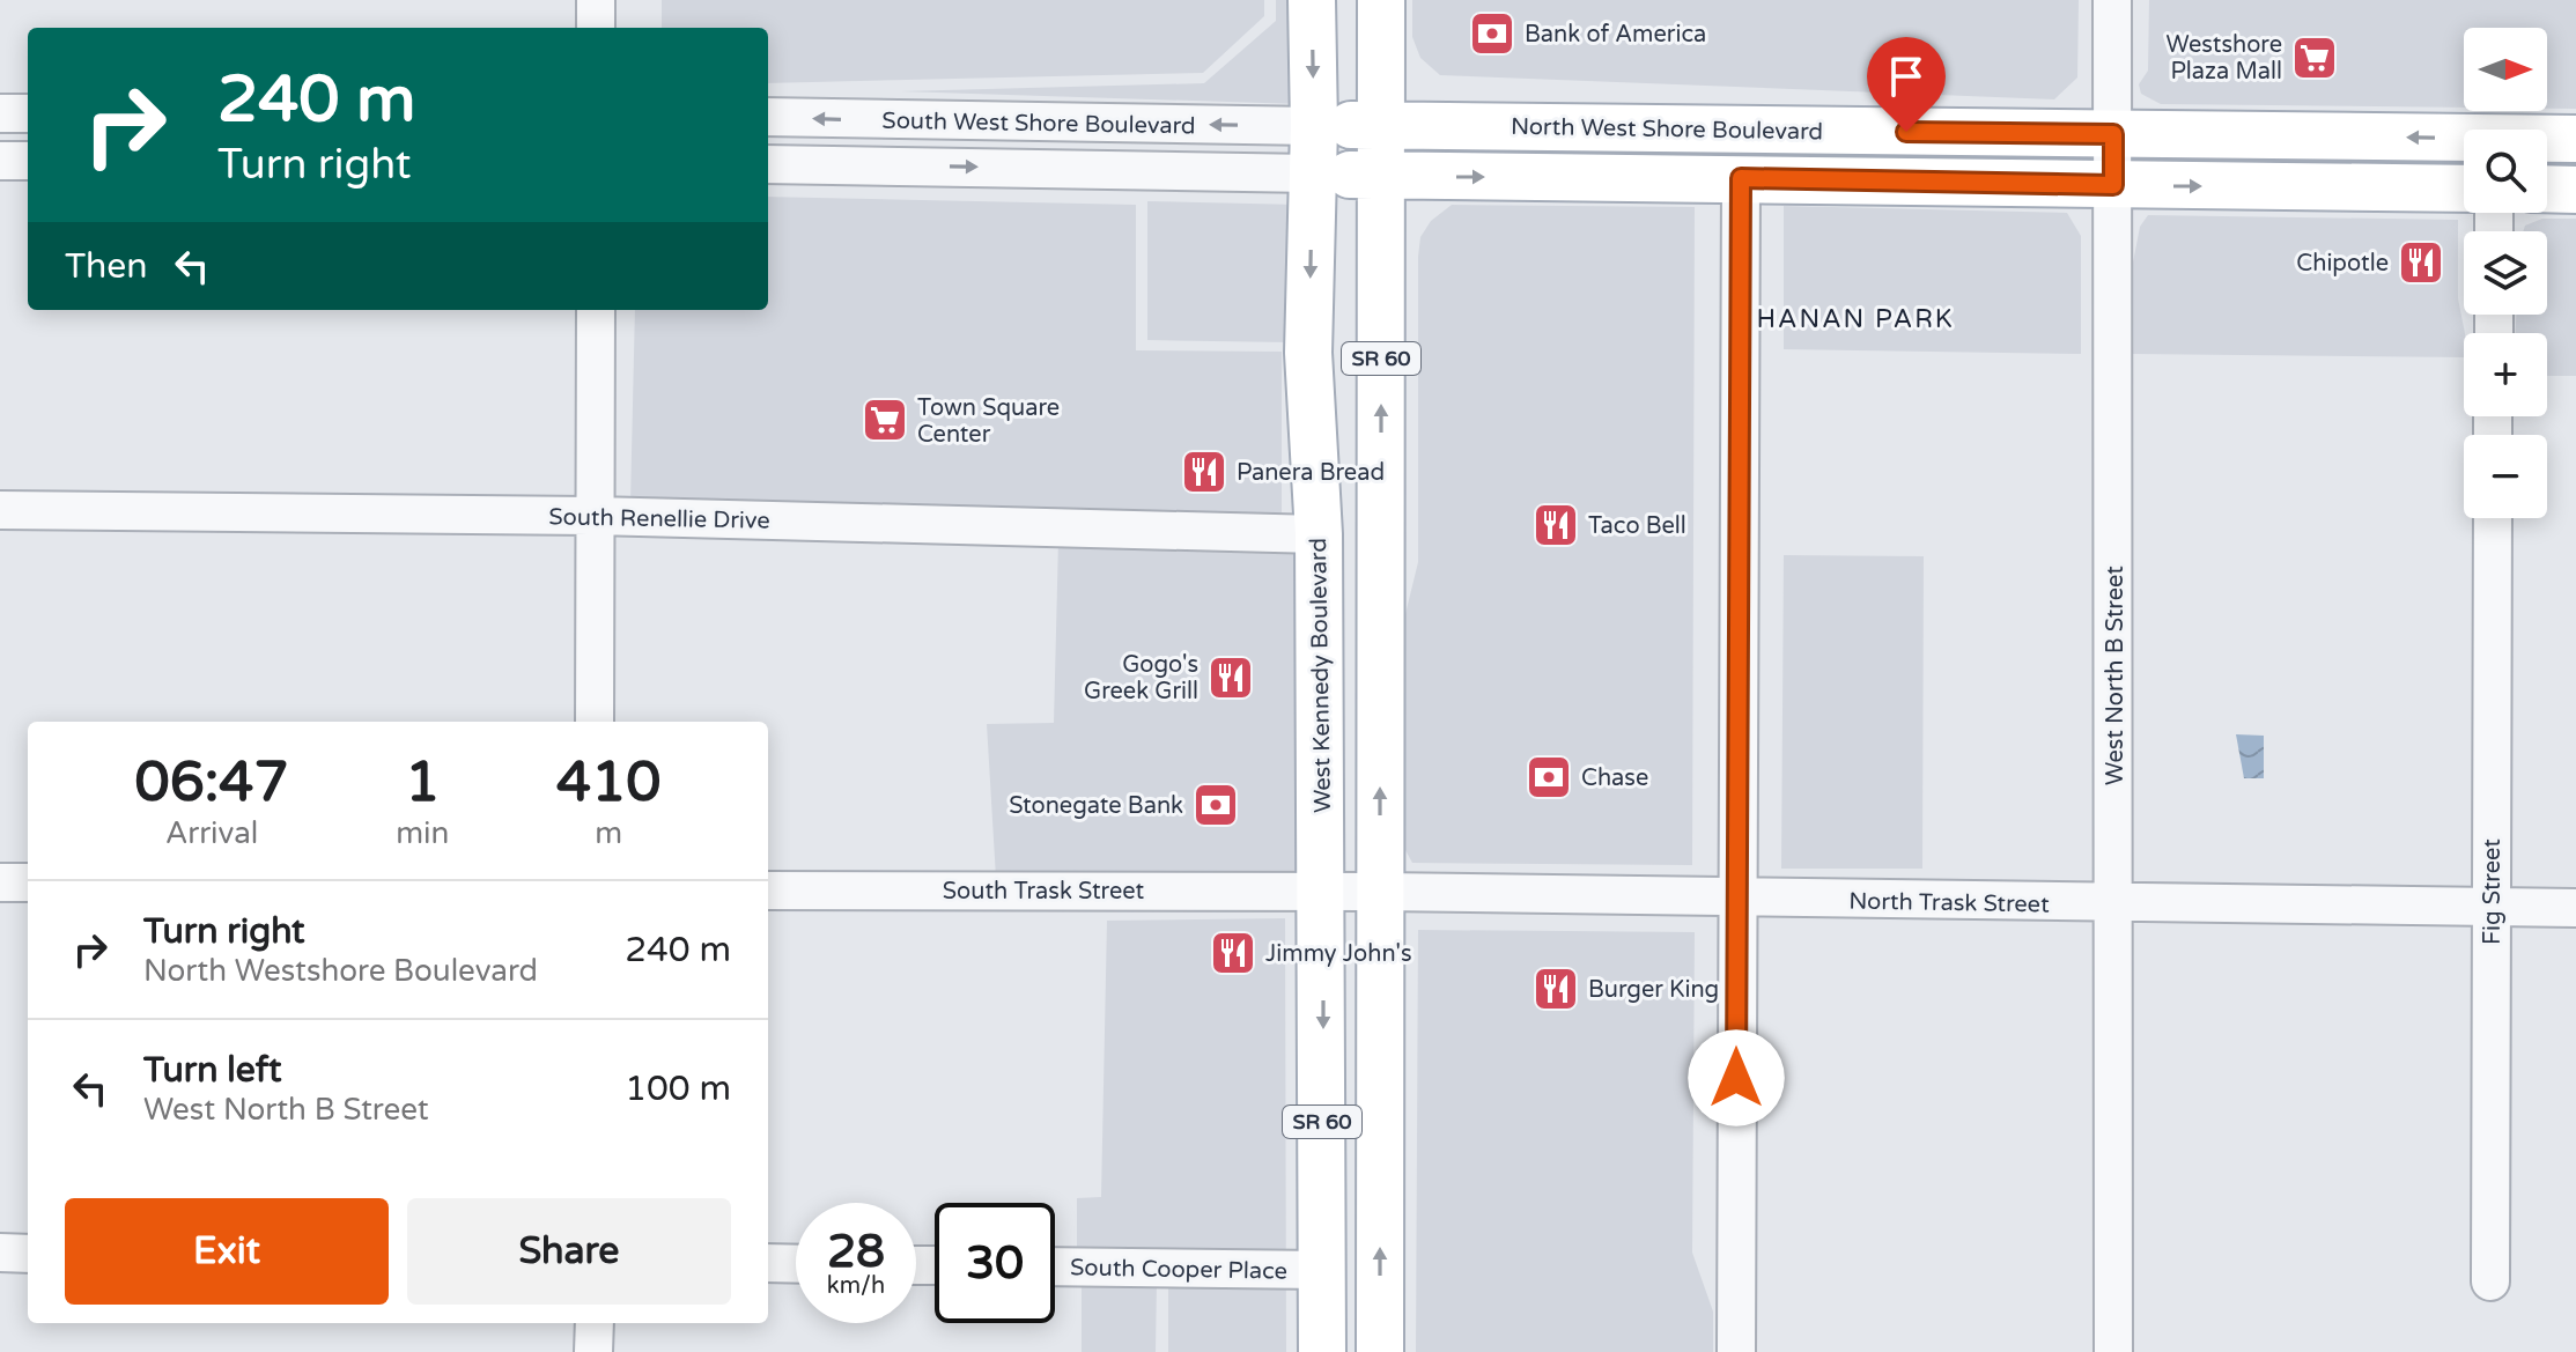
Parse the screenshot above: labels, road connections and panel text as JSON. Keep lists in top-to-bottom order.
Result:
{
  "streets": {
    "main road": ["North West Shore Boulevard", "SR 60", "West Kennedy Boulevard"],
    "street": [
      "South West Shore Boulevard",
      "South Renellie Drive",
      "West North B Street",
      "South Trask Street",
      "Fig Street",
      "North Trask Street",
      "South Cooper Place"
    ]
  },
  "crossings": [
    ["South West Shore Boulevard", "North West Shore Boulevard"],
    ["South West Shore Boulevard", "West Kennedy Boulevard"],
    ["North West Shore Boulevard", "SR 60"],
    ["North West Shore Boulevard", "West Kennedy Boulevard"],
    ["North West Shore Boulevard", "West North B Street"],
    ["SR 60", "North Trask Street"],
    ["South Renellie Drive", "West Kennedy Boulevard"],
    ["West Kennedy Boulevard", "South Trask Street"],
    ["West Kennedy Boulevard", "North Trask Street"],
    ["West Kennedy Boulevard", "South Cooper Place"],
    ["West North B Street", "North Trask Street"],
    ["South Trask Street", "North Trask Street"],
    ["Fig Street", "North Trask Street"]
  ],
  "districts": ["HANAN PARK"],
  "places": {
    "bank": ["Bank of America", "Chase", "Stonegate Bank"],
    "supermarket": ["Westshore Plaza Mall", "Town Square Center"],
    "restaurant": [
      "Chipotle",
      "Panera Bread",
      "Taco Bell",
      "Gogo's Greek Grill",
      "Jimmy John's",
      "Burger King"
    ]
  },
  "north": "right",
  "page": {
    "map_buttons": ["+", "−"],
    "turn": ["240 m", "Turn right"],
    "then": "Then",
    "eta": [
      "06:47",
      "Arrival",
      "1",
      "min",
      "410",
      "m"
    ],
    "list": [
      {
        "name": "Turn right",
        "note": "North Westshore Boulevard",
        "value": "240 m"
      },
      {
        "name": "Turn left",
        "note": "West North B Street",
        "value": "100 m"
      }
    ],
    "buttons": ["Exit", "Share"],
    "speed": "28 km/h",
    "limit": "30"
  }
}
